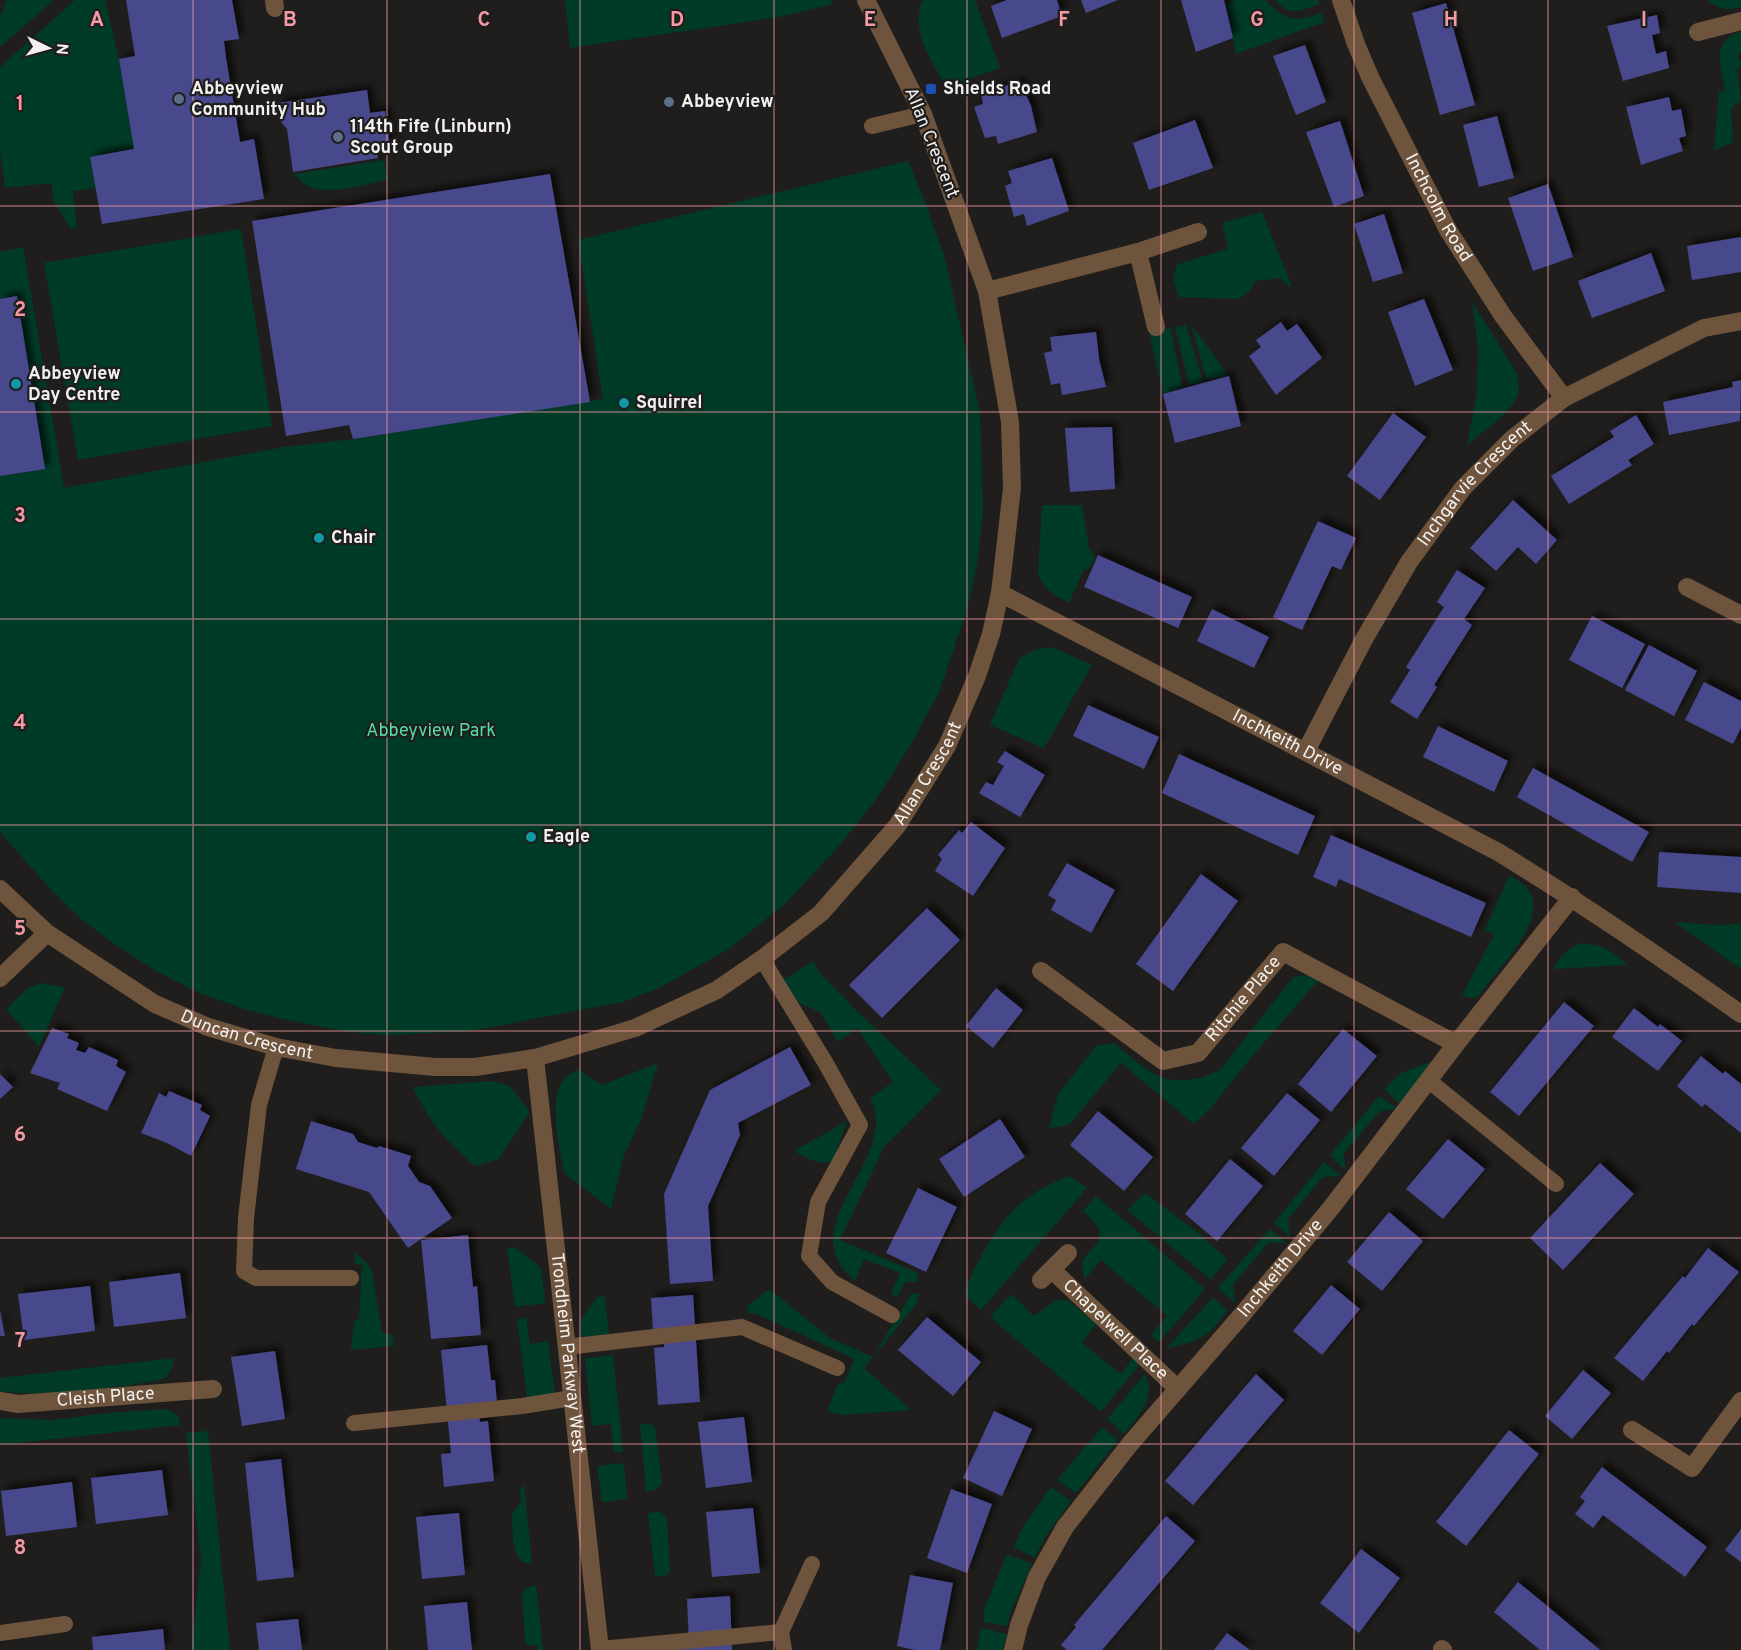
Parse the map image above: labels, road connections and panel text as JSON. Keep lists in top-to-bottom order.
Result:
{
  "streets": {
    "street": [
      "Allan Crescent",
      "Inchcolm Road",
      "Inchgarvie Crescent",
      "Inchkeith Drive",
      "Ritchie Place",
      "Duncan Crescent",
      "Chapelwell Place",
      "Trondheim Parkway West",
      "Cleish Place"
    ]
  },
  "crossings": [
    ["Allan Crescent", "Inchkeith Drive"],
    ["Allan Crescent", "Duncan Crescent"],
    ["Allan Crescent", "Trondheim Parkway West"],
    ["Inchcolm Road", "Inchgarvie Crescent"],
    ["Inchgarvie Crescent", "Inchkeith Drive"],
    ["Inchkeith Drive", "Ritchie Place"],
    ["Inchkeith Drive", "Chapelwell Place"],
    ["Duncan Crescent", "Trondheim Parkway West"]
  ],
  "parks": ["Abbeyview Park"],
  "places": {
    "transit": ["Shields Road"],
    "other": [
      "Abbeyview Community Hub",
      "Abbeyview",
      "114th Fife (Linburn) Scout Group",
      "Abbeyview Day Centre",
      "Squirrel",
      "Chair",
      "Eagle"
    ]
  },
  "north": "right",
  "grid": {
    "columns": [
      "A",
      "B",
      "C",
      "D",
      "E",
      "F",
      "G",
      "H",
      "I"
    ],
    "rows": [
      "1",
      "2",
      "3",
      "4",
      "5",
      "6",
      "7",
      "8"
    ]
  }
}
